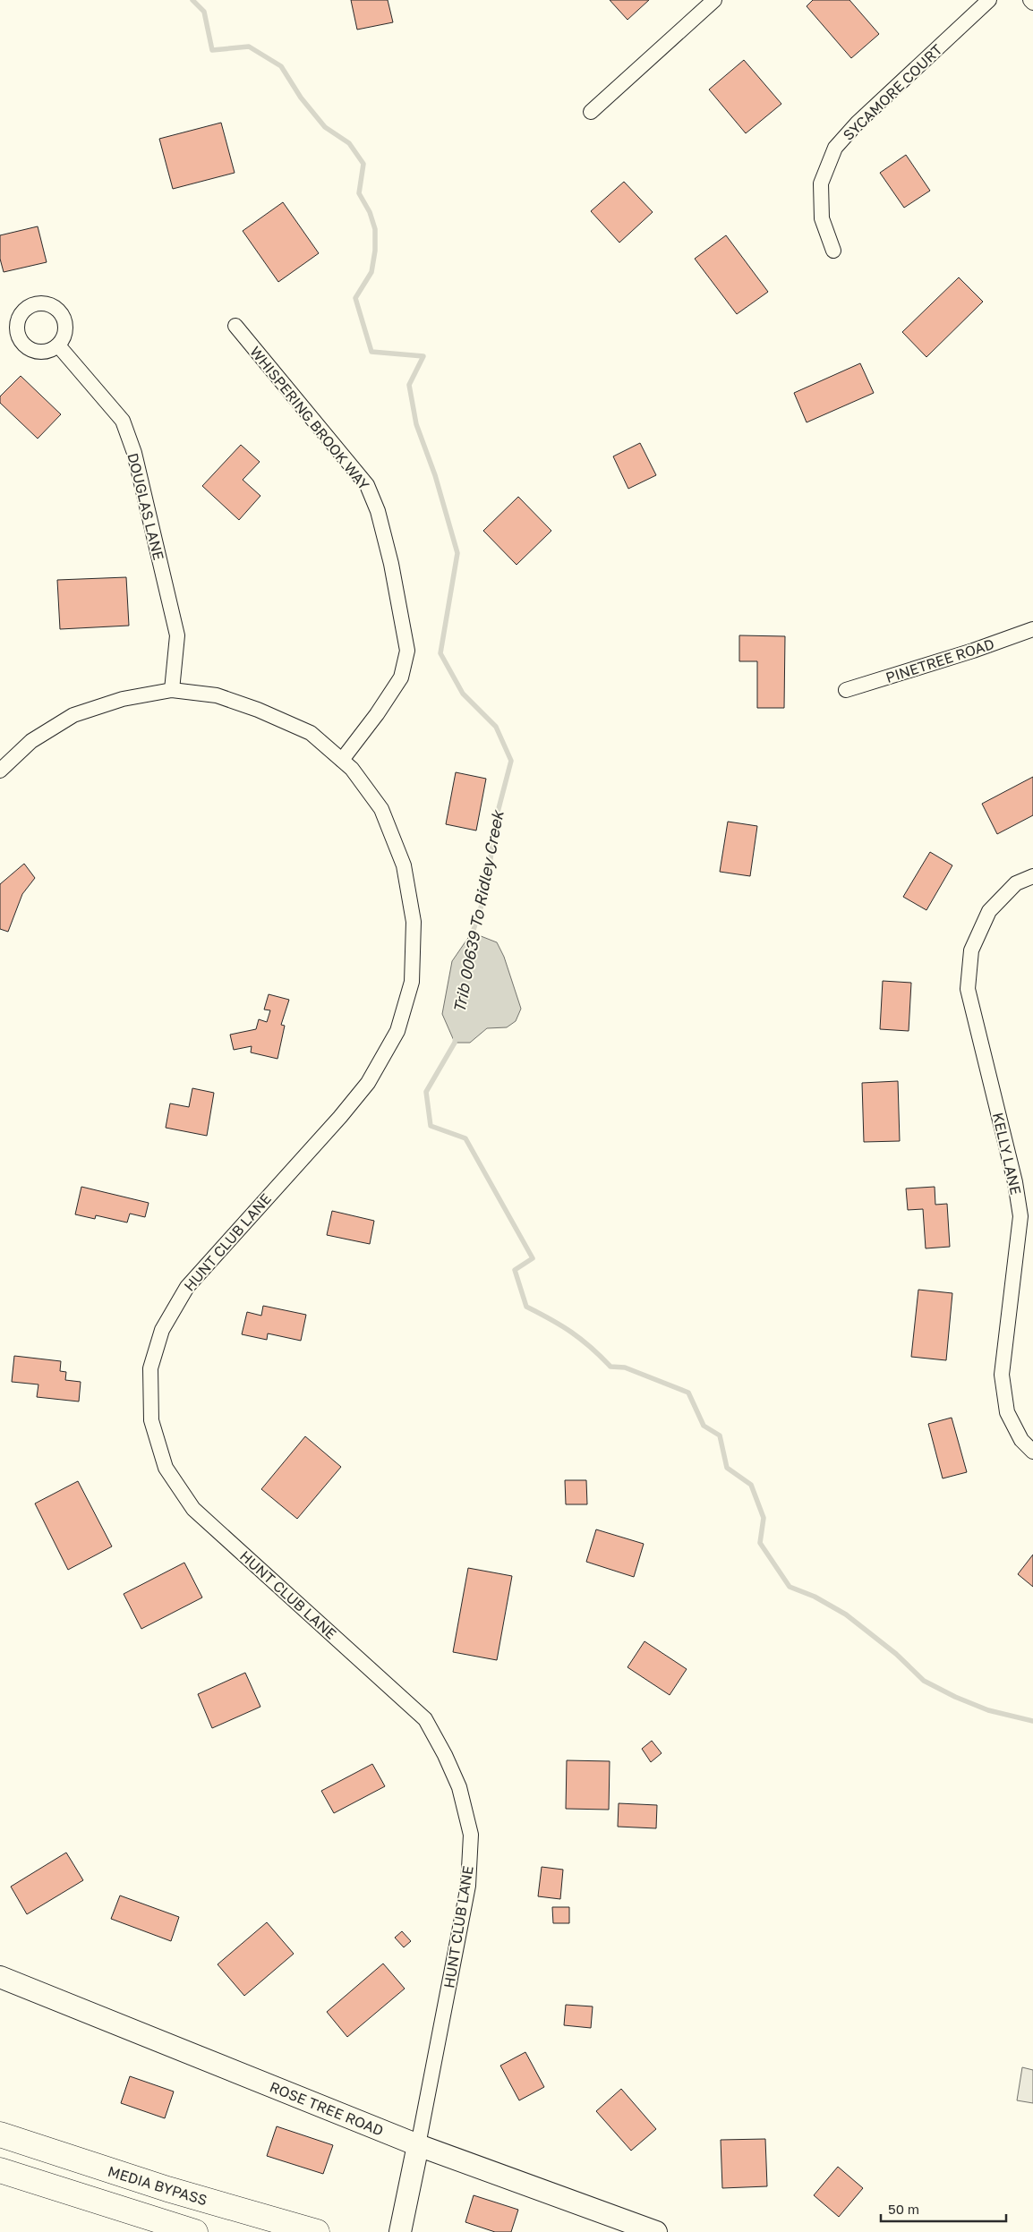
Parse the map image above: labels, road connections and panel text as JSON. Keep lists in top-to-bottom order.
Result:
{
  "streets": {
    "highway": ["MEDIA BYPASS"],
    "street": [
      "SYCAMORE COURT",
      "WHISPERING BROOK WAY",
      "DOUGLAS LANE",
      "PINETREE ROAD",
      "KELLY LANE",
      "HUNT CLUB LANE",
      "ROSE TREE ROAD"
    ]
  },
  "crossings": [
    ["WHISPERING BROOK WAY", "HUNT CLUB LANE"],
    ["DOUGLAS LANE", "HUNT CLUB LANE"],
    ["HUNT CLUB LANE", "ROSE TREE ROAD"]
  ],
  "water": ["Trib 00639 To Ridley Creek"],
  "scale_bar": "50 m"
}
